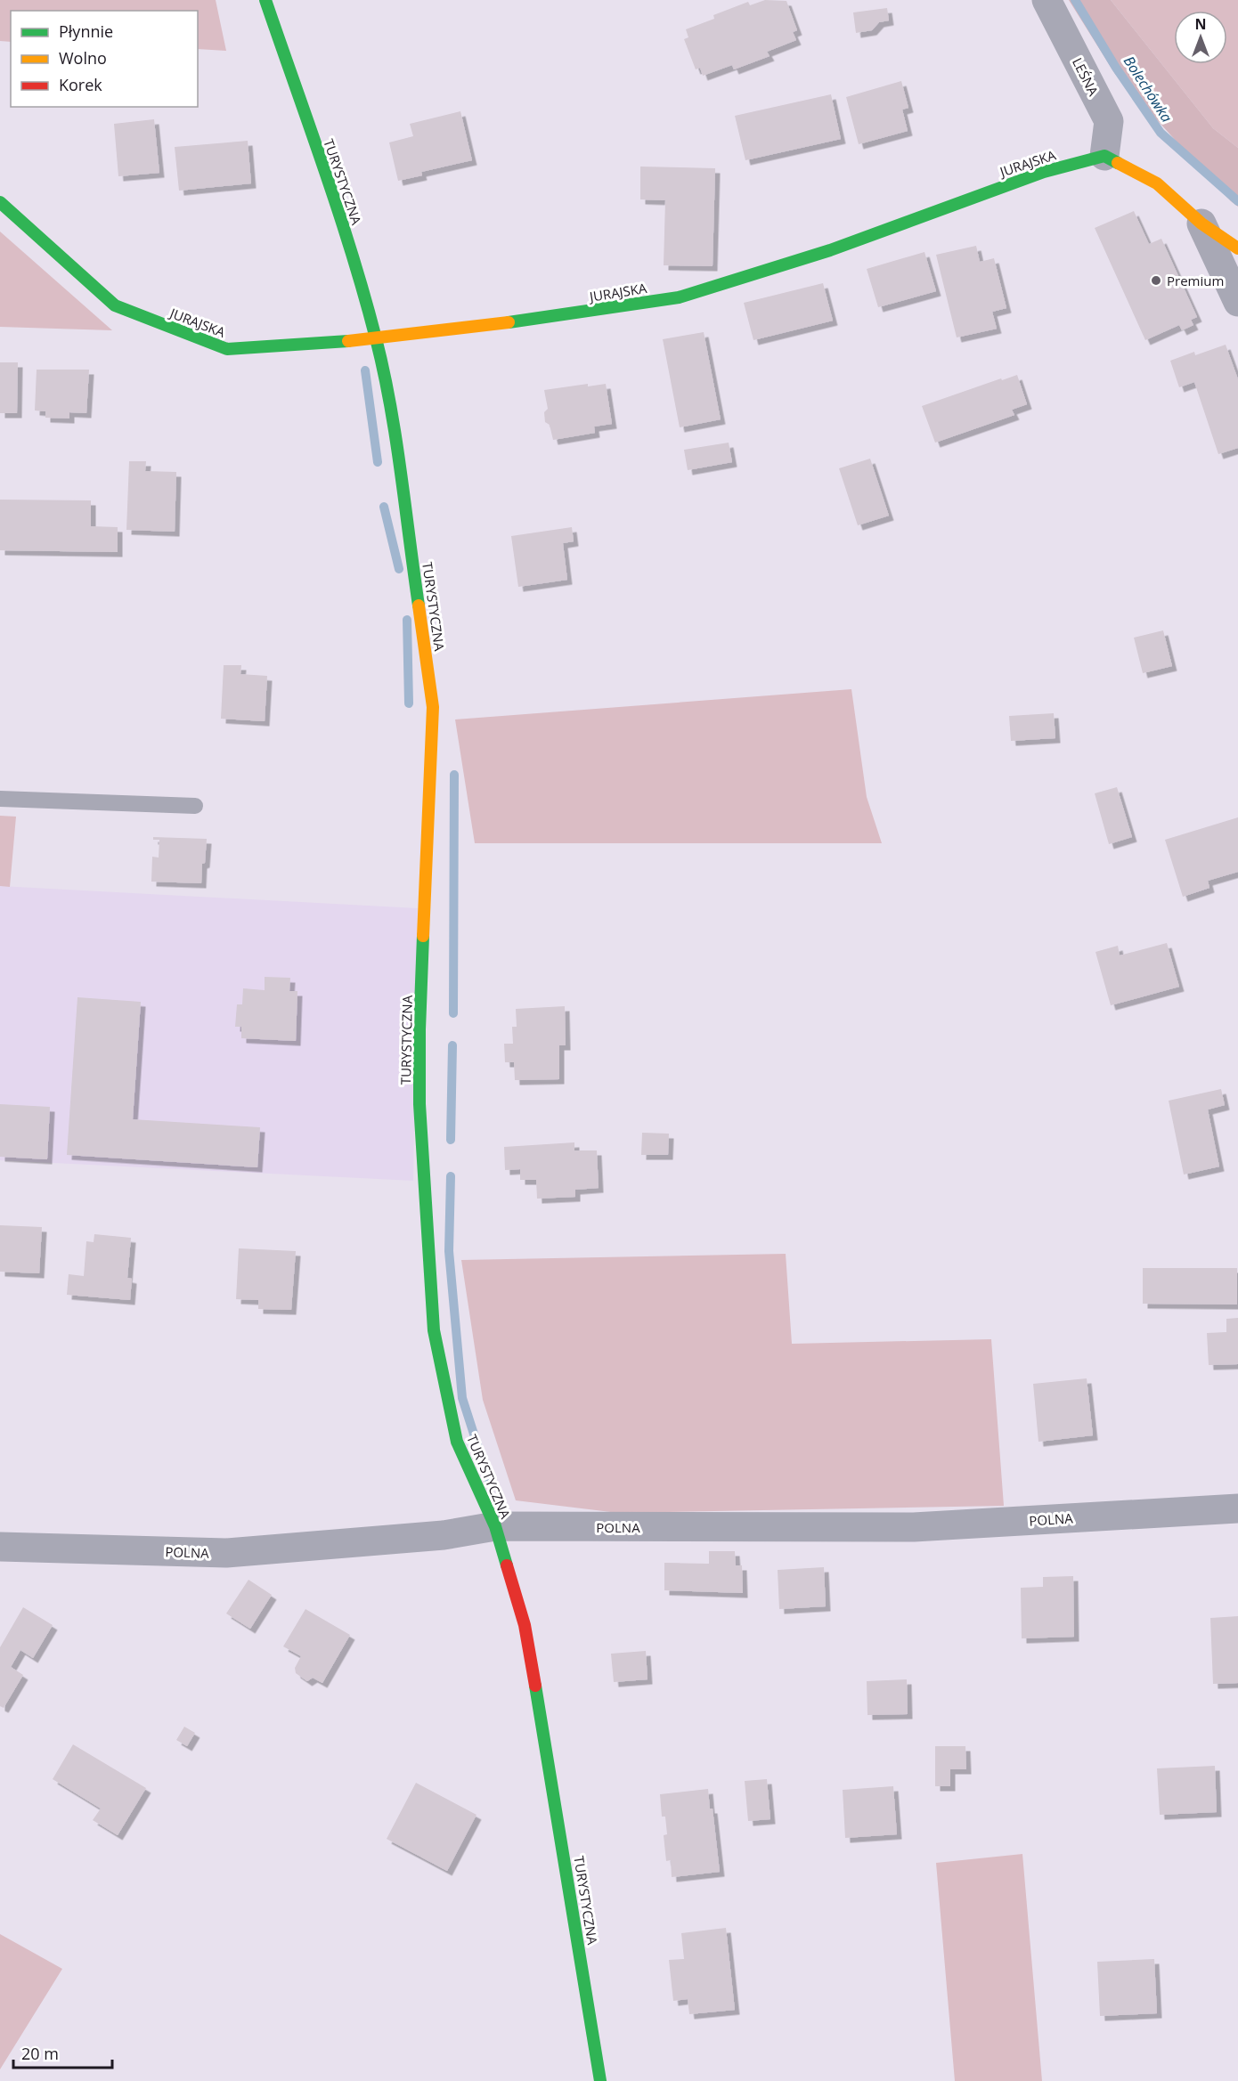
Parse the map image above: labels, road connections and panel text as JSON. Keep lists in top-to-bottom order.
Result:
{
  "streets": {
    "street": [
      "LEŚNA",
      "JURAJSKA",
      "TURYSTYCZNA",
      "POLNA"
    ]
  },
  "crossings": [
    ["LEŚNA", "JURAJSKA"],
    ["JURAJSKA", "TURYSTYCZNA"],
    ["TURYSTYCZNA", "POLNA"]
  ],
  "water": ["Bolechówka"],
  "places": ["Premium"],
  "legend": ["Płynnie", "Wolno", "Korek"],
  "scale_bar": "20 m",
  "north": "top"
}
